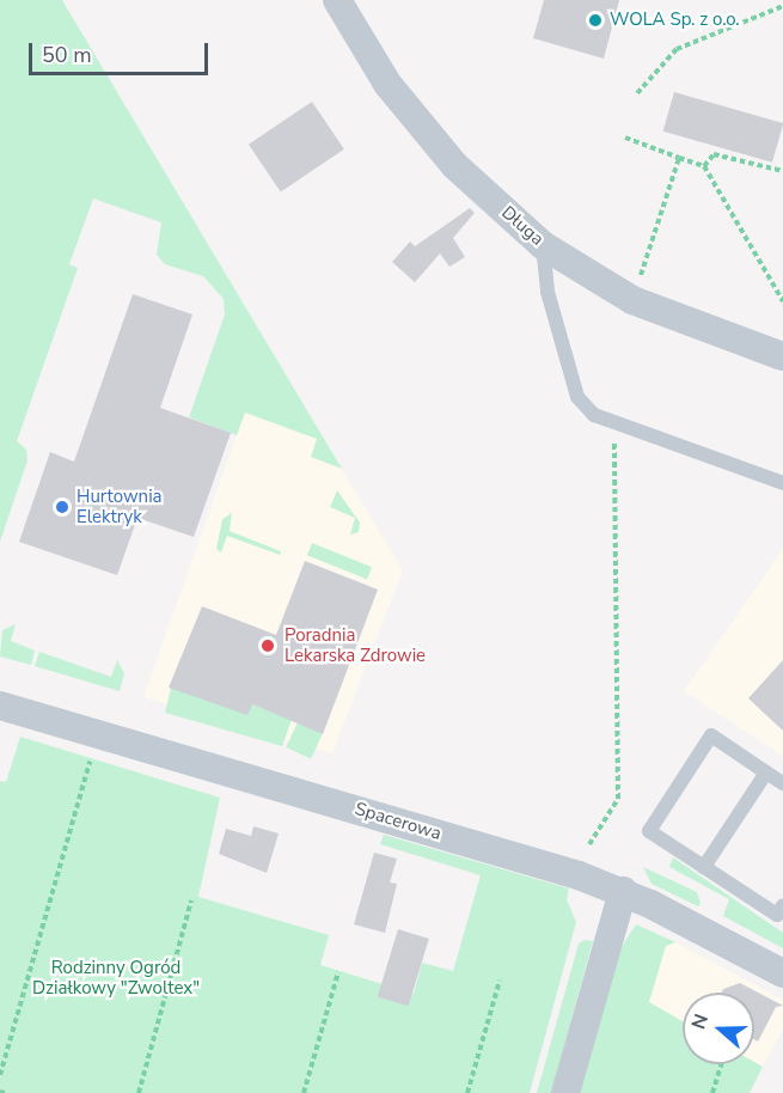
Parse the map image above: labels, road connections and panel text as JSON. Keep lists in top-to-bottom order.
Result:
{
  "streets": {
    "street": ["Długa", "Spacerowa"]
  },
  "parks": ["Rodzinny Ogród Działkowy \"Zwoltex\""],
  "places": ["WOLA Sp. z o.o.", "Hurtownia Elektryk", "Poradnia Lekarska Zdrowie"],
  "scale_bar": "50 m",
  "north": "left"
}
